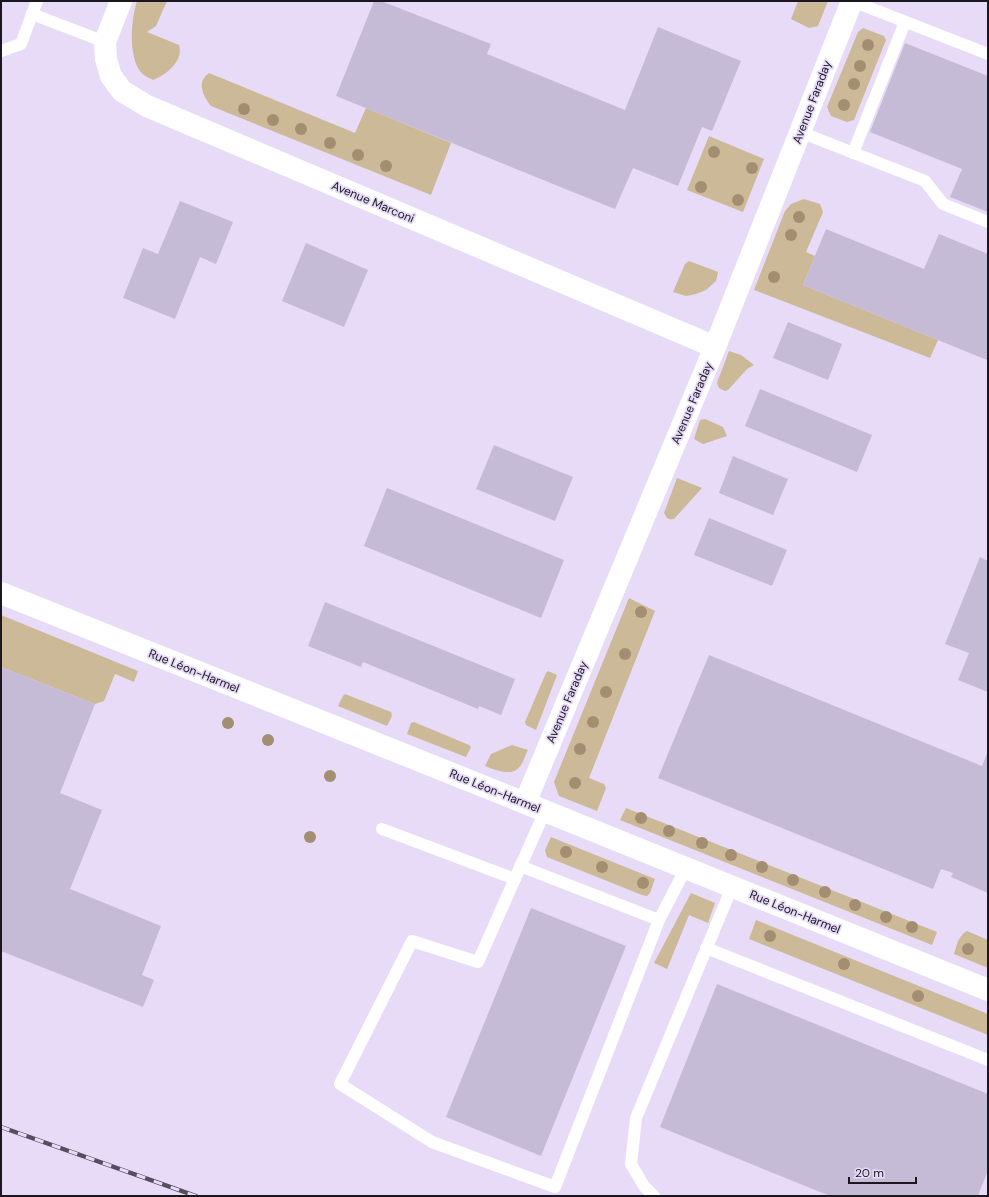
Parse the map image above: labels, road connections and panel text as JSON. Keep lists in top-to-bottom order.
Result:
{
  "streets": {
    "street": ["Avenue Faraday", "Avenue Marconi", "Rue Léon-Harmel"]
  },
  "crossings": [
    ["Avenue Faraday", "Avenue Marconi"],
    ["Avenue Faraday", "Rue Léon-Harmel"]
  ],
  "scale_bar": "20 m"
}
